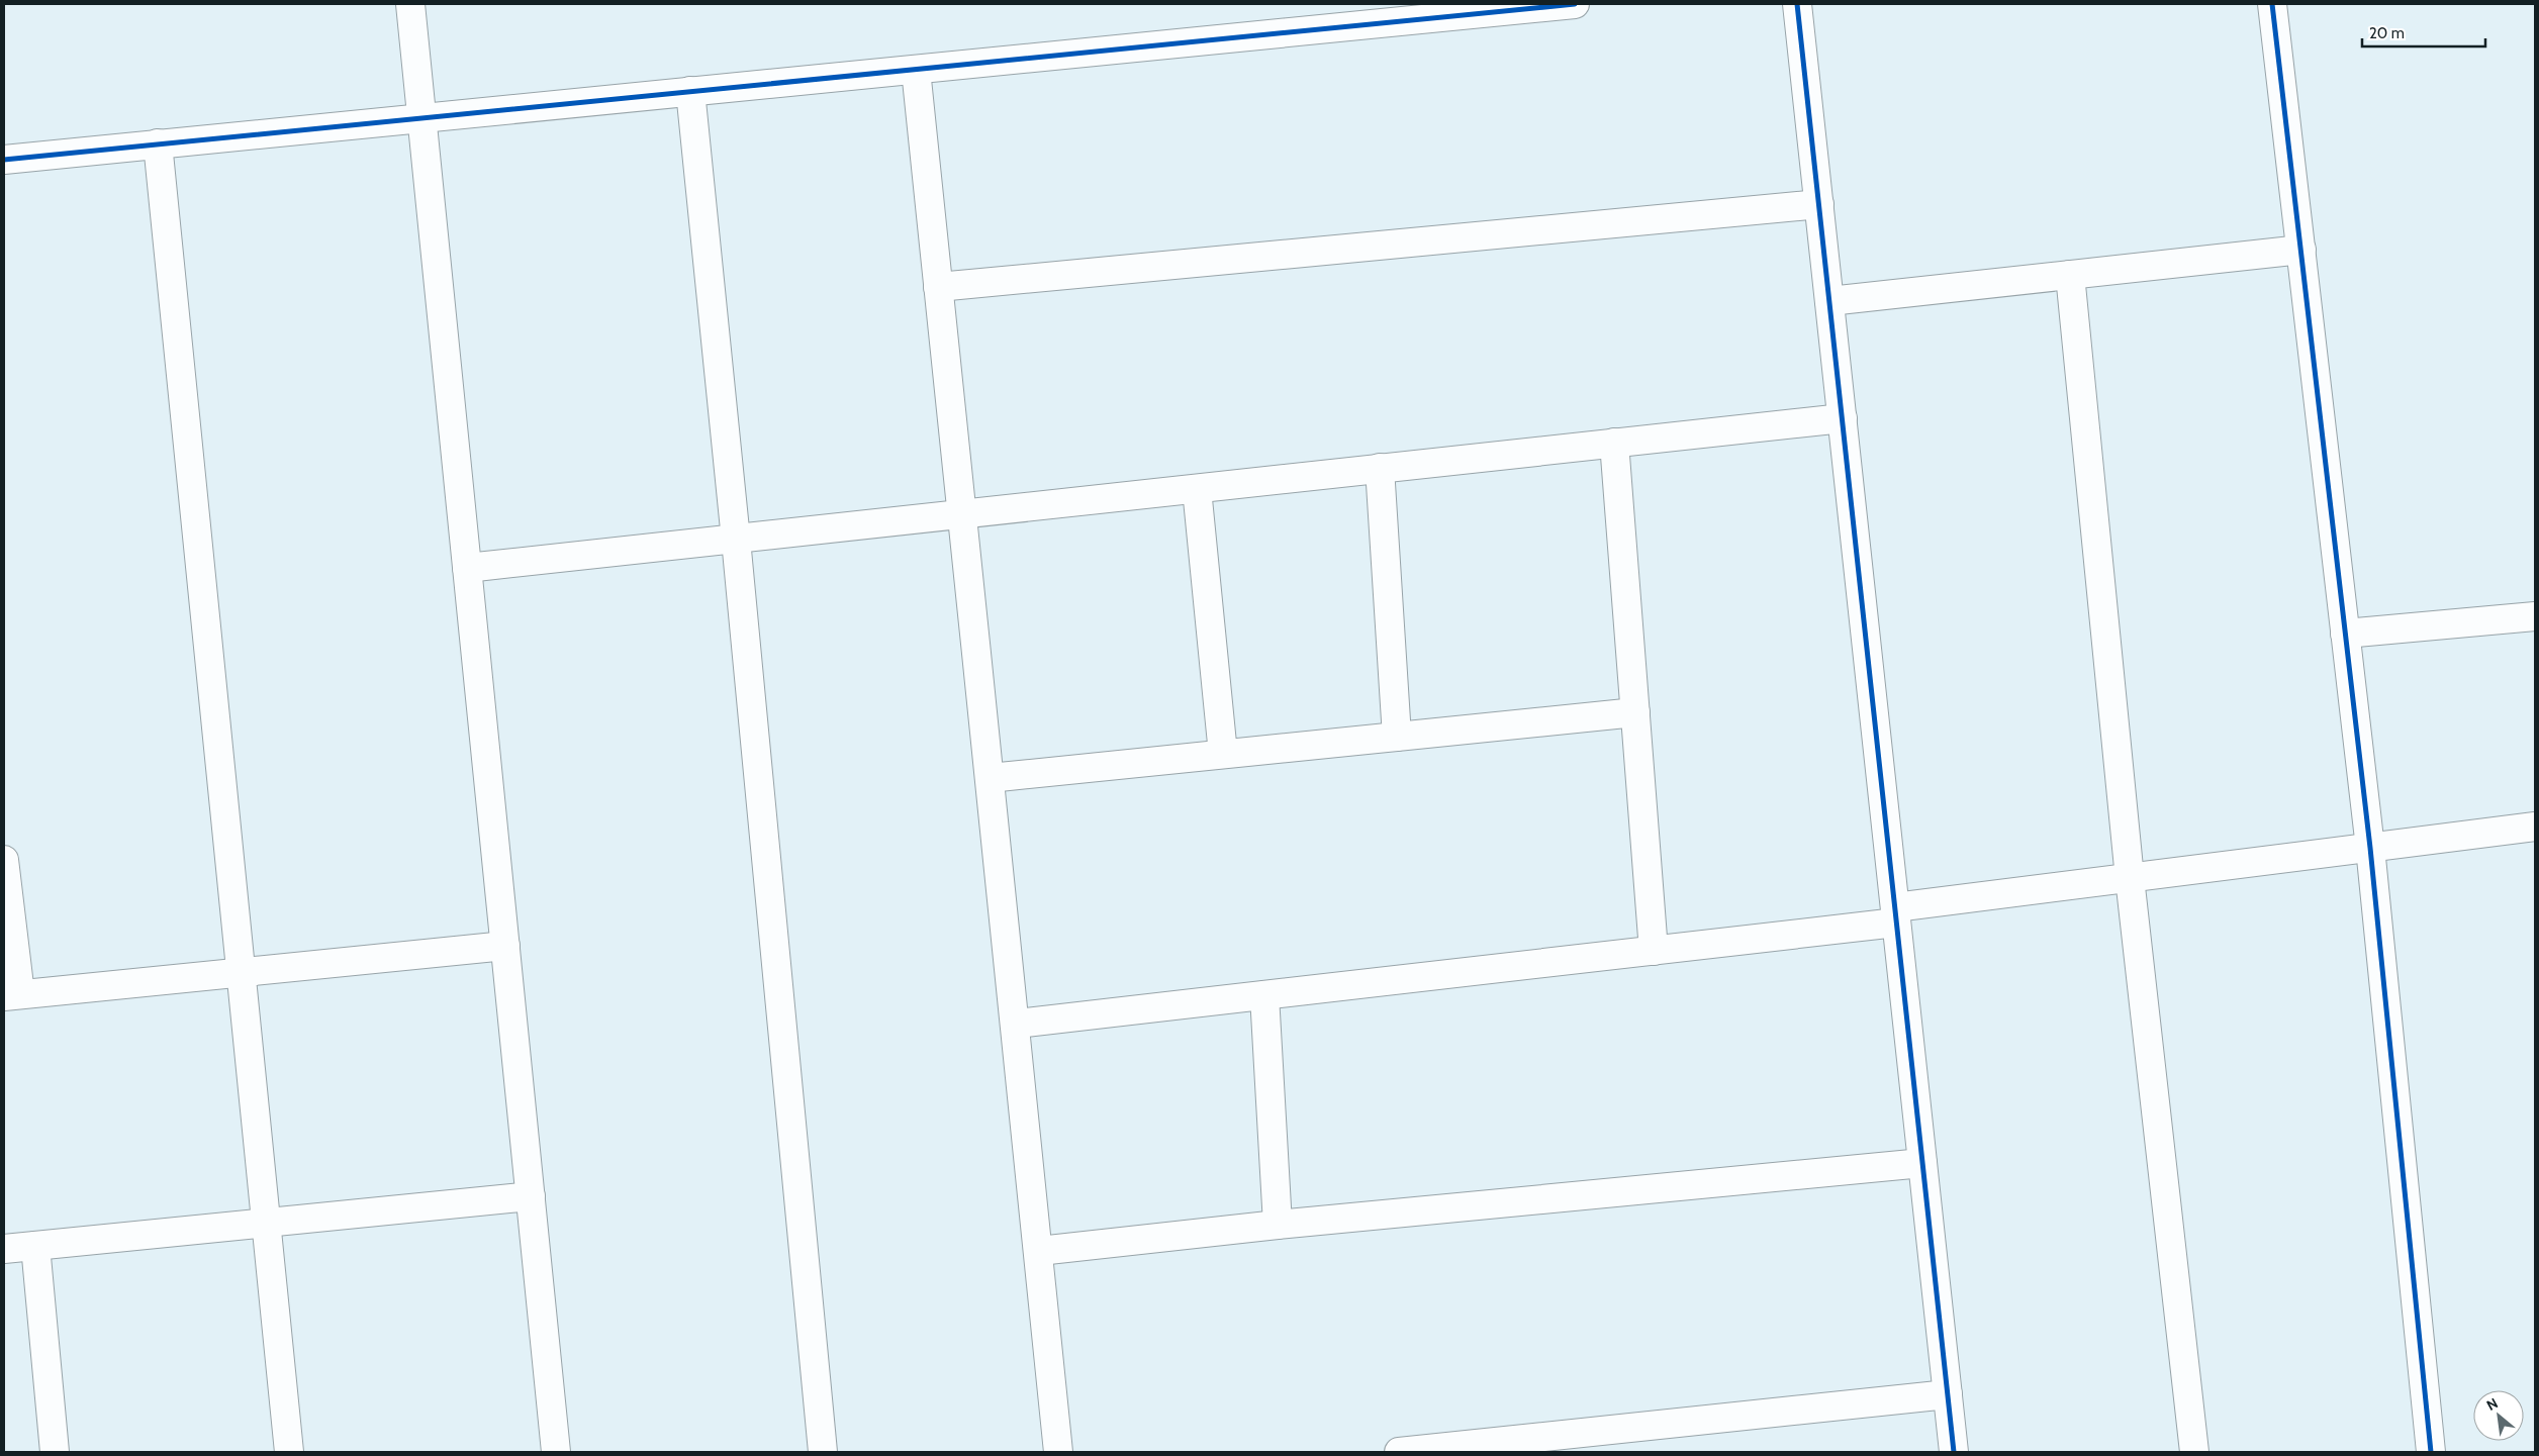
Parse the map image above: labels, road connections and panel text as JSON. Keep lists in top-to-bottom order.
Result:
{
  "scale_bar": "20 m",
  "north": "top left"
}
